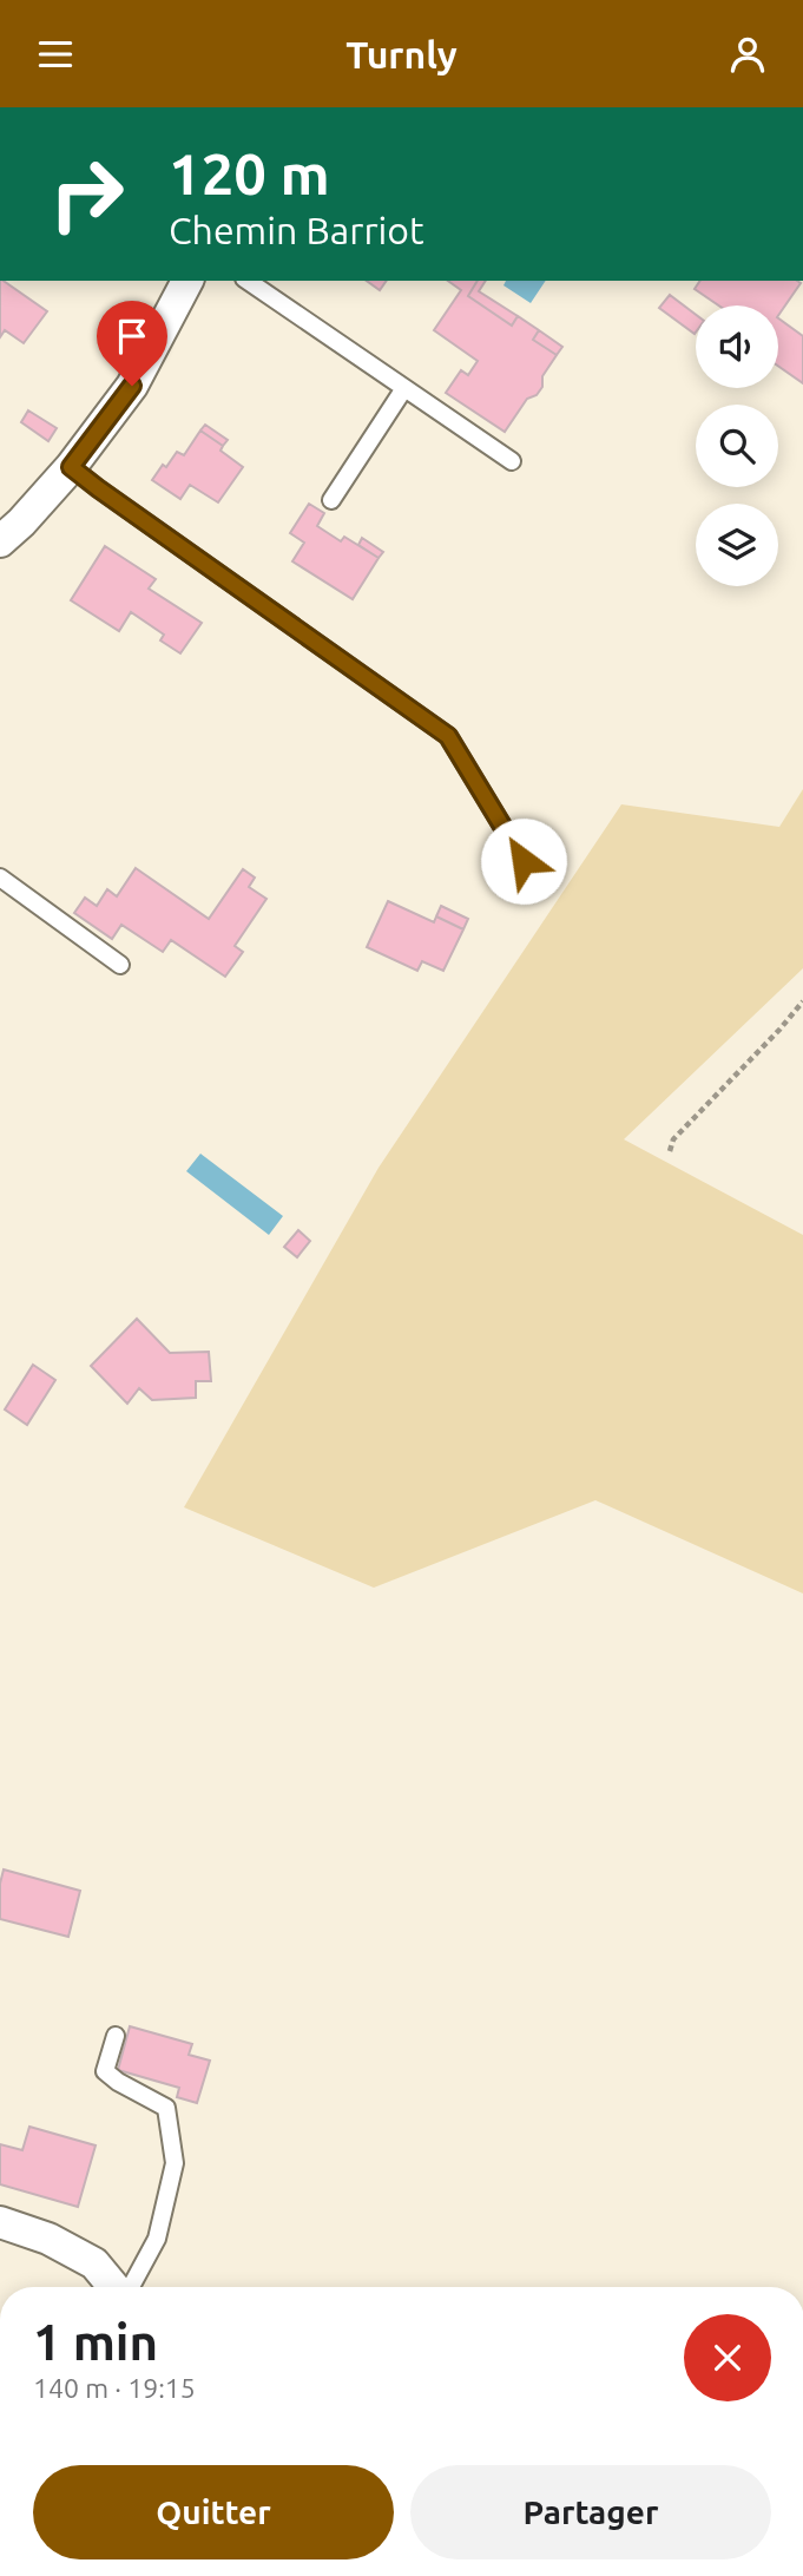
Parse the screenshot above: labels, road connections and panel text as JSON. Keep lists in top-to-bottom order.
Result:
{
  "page": {
    "header": "Turnly",
    "turn": ["120 m", "Chemin Barriot"],
    "heading": ["1 min", "140 m · 19:15"],
    "buttons": ["Quitter", "Partager"]
  }
}
